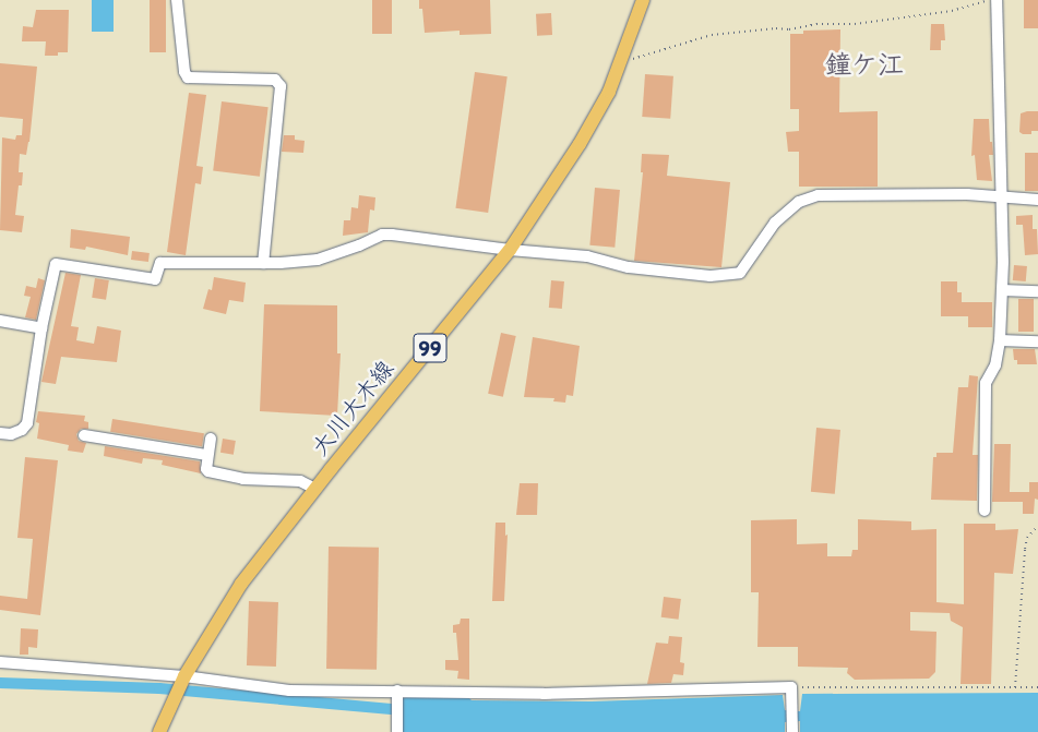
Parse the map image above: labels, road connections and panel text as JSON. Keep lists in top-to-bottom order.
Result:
{
  "streets": {
    "main road": ["99", "大川大木線"]
  },
  "districts": ["鐘ケ江"]
}
